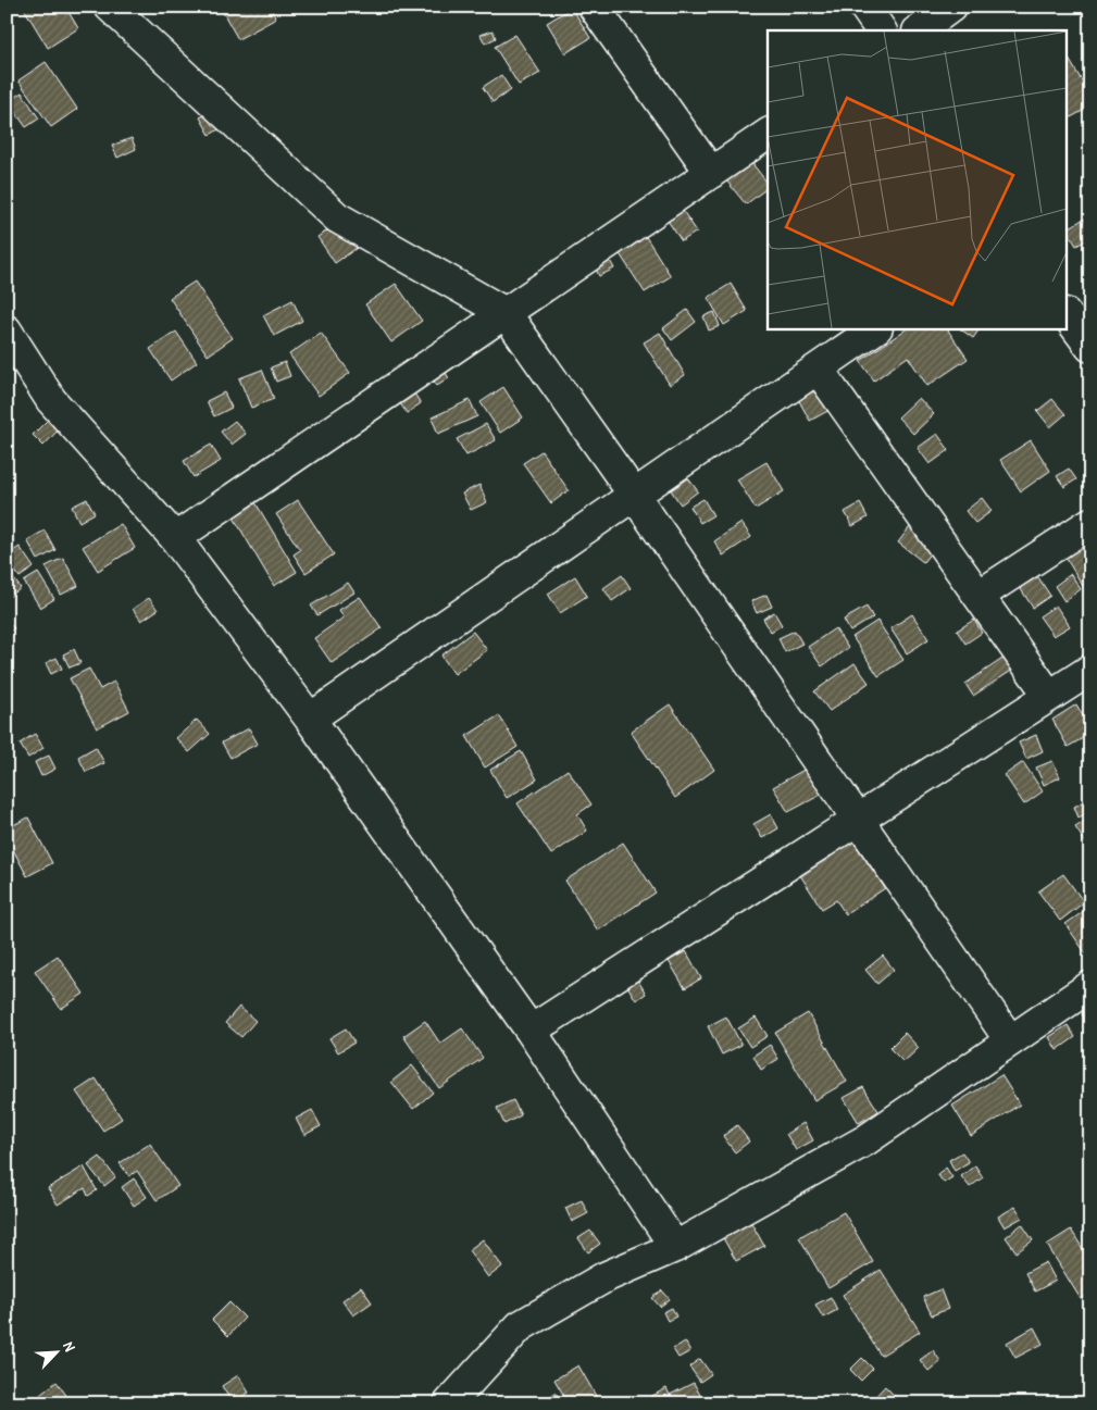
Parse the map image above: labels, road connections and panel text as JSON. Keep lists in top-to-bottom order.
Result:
{
  "north": "top right"
}
